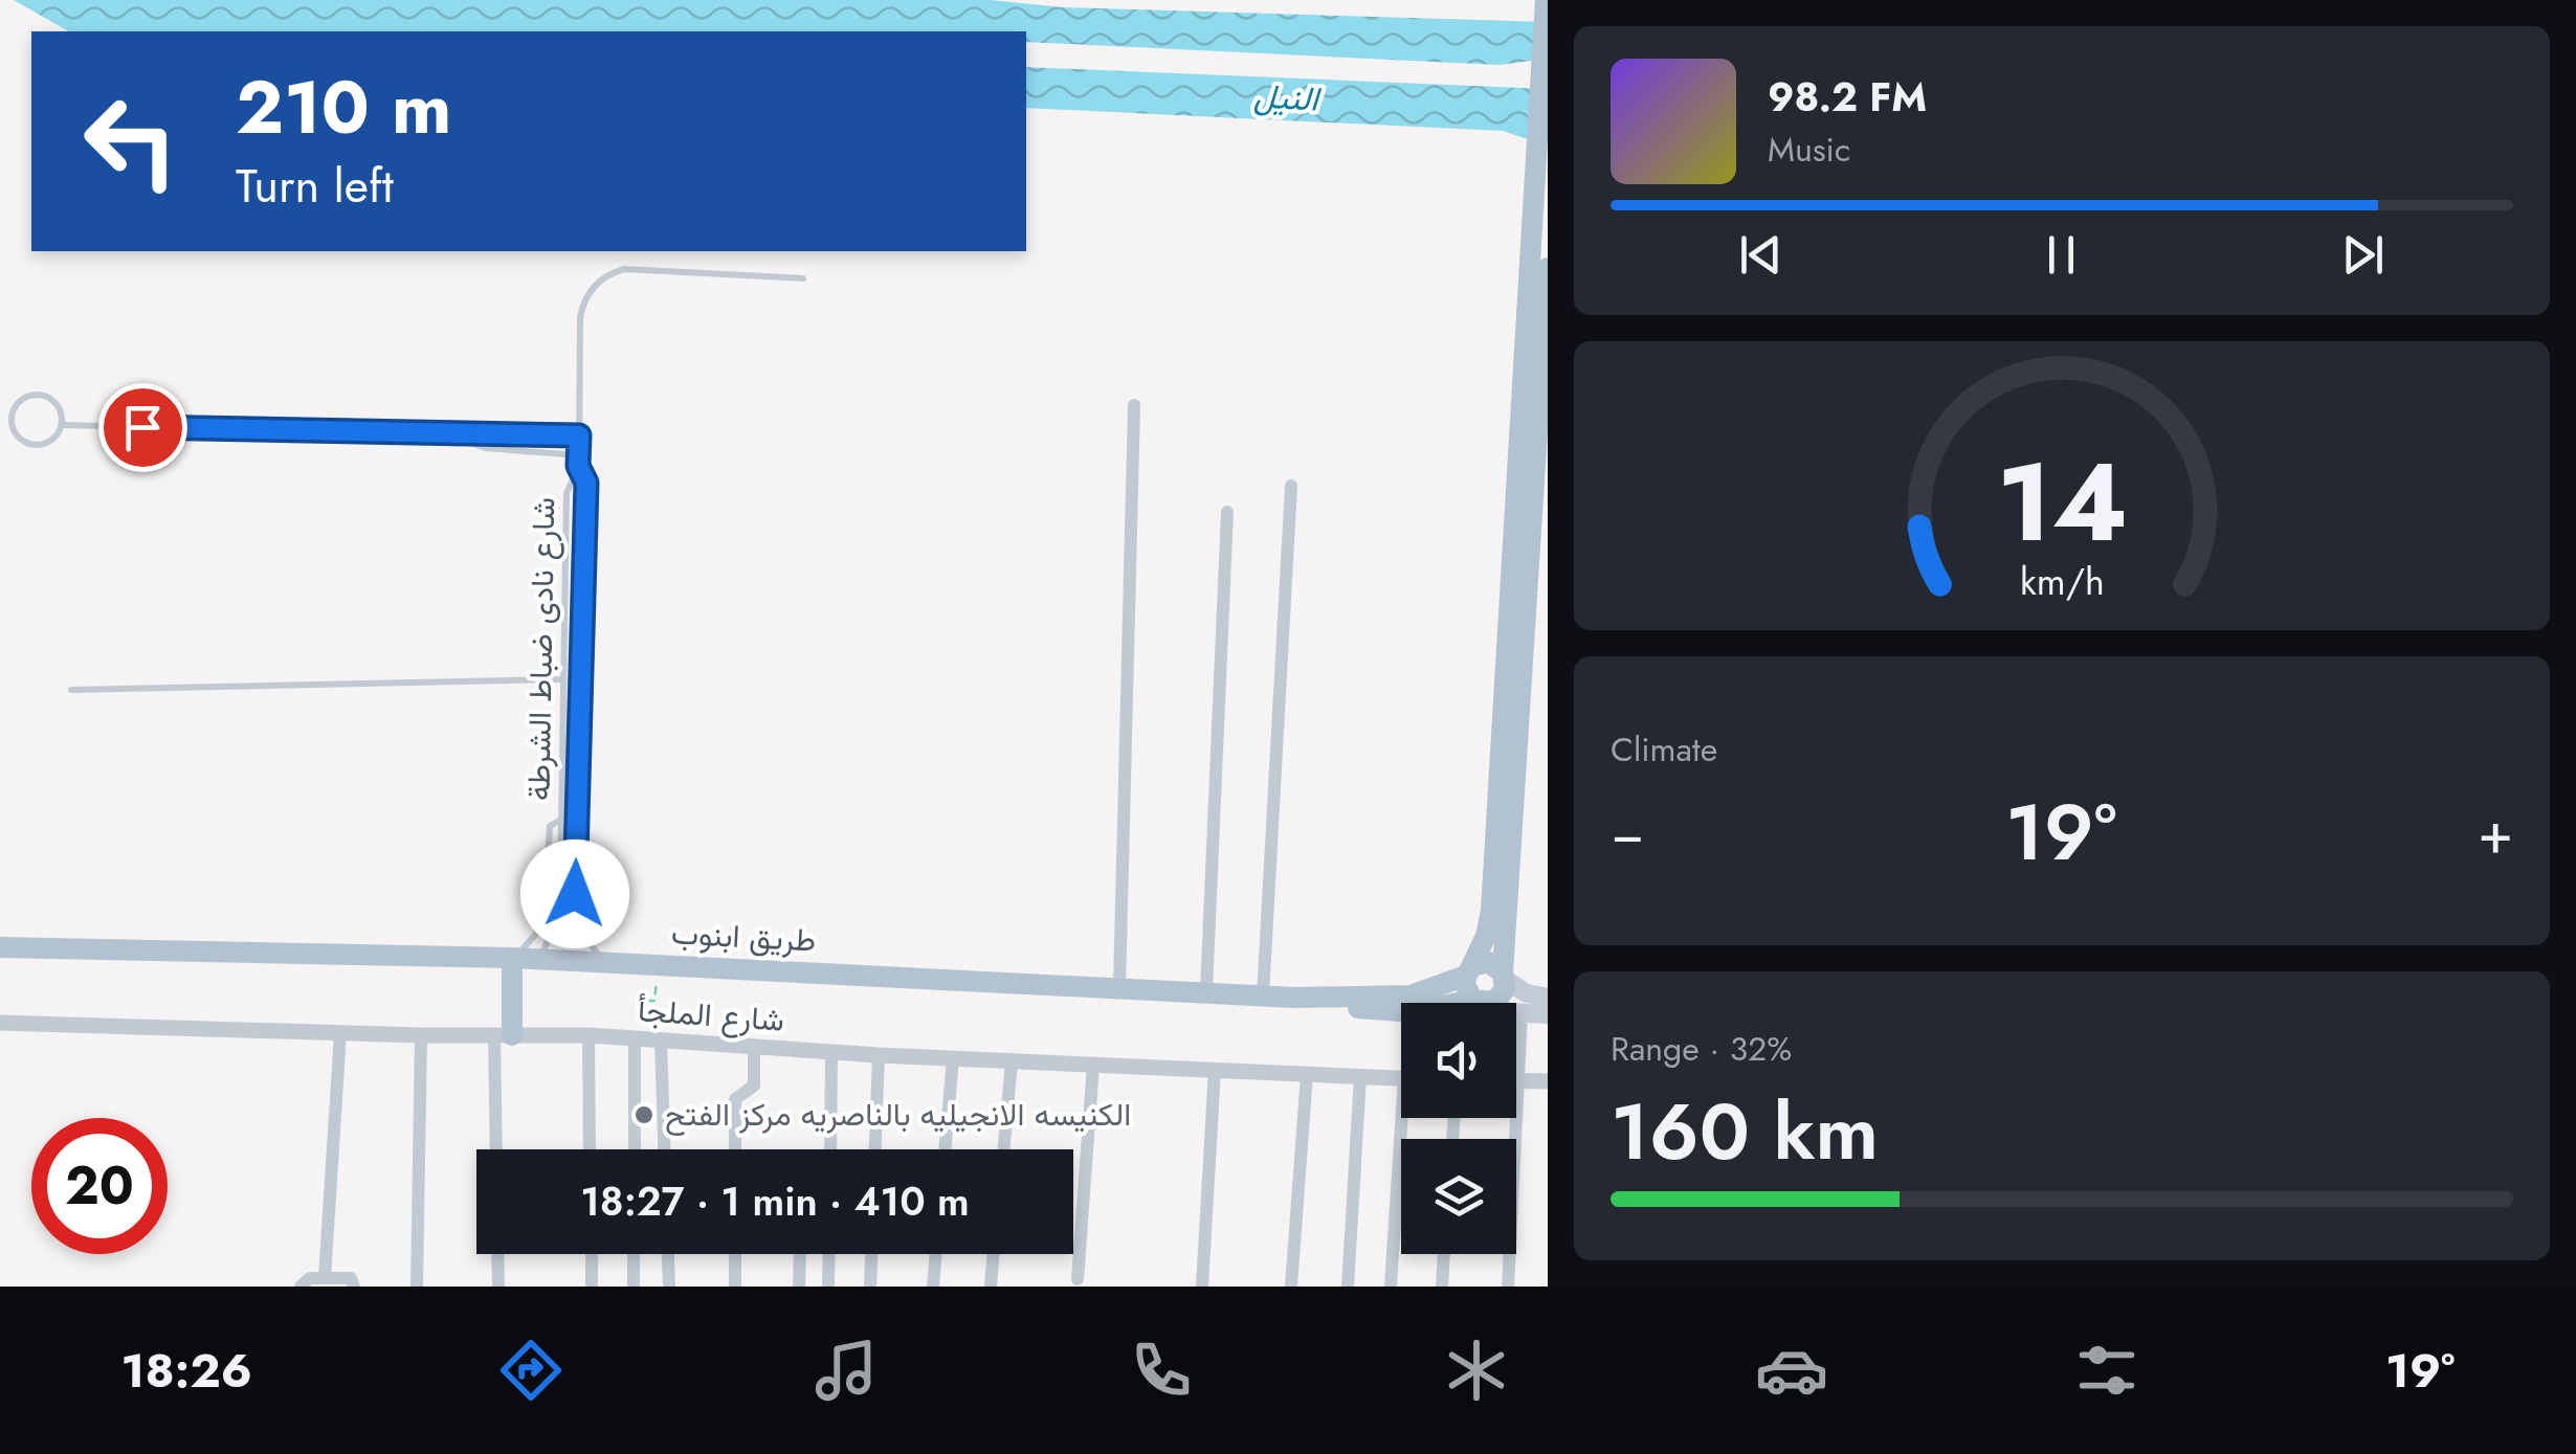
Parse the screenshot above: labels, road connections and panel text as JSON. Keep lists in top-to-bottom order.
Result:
{
  "streets": {
    "main road": ["طريق ابنوب"],
    "street": ["شارع الملجأ"],
    "lane": ["شارع نادى ضباط الشرطة"]
  },
  "crossings": [
    ["شارع نادى ضباط الشرطة", "طريق ابنوب"]
  ],
  "water": ["النيل"],
  "places": ["الكنيسه الانجيليه بالناصريه مركز الفتح"],
  "page": {
    "turn": ["210 m", "Turn left"],
    "song": ["98.2 FM", "Music"],
    "tile": [
      "Climate",
      ["Range · 32%", "160 km"]
    ],
    "heat": ["−", "19°", "+"],
    "limit": "20",
    "trip": "18:27 · 1 min · 410 m",
    "tabs": ["18:26", "19°"],
    "gauge": ["14", "km/h"]
  }
}
